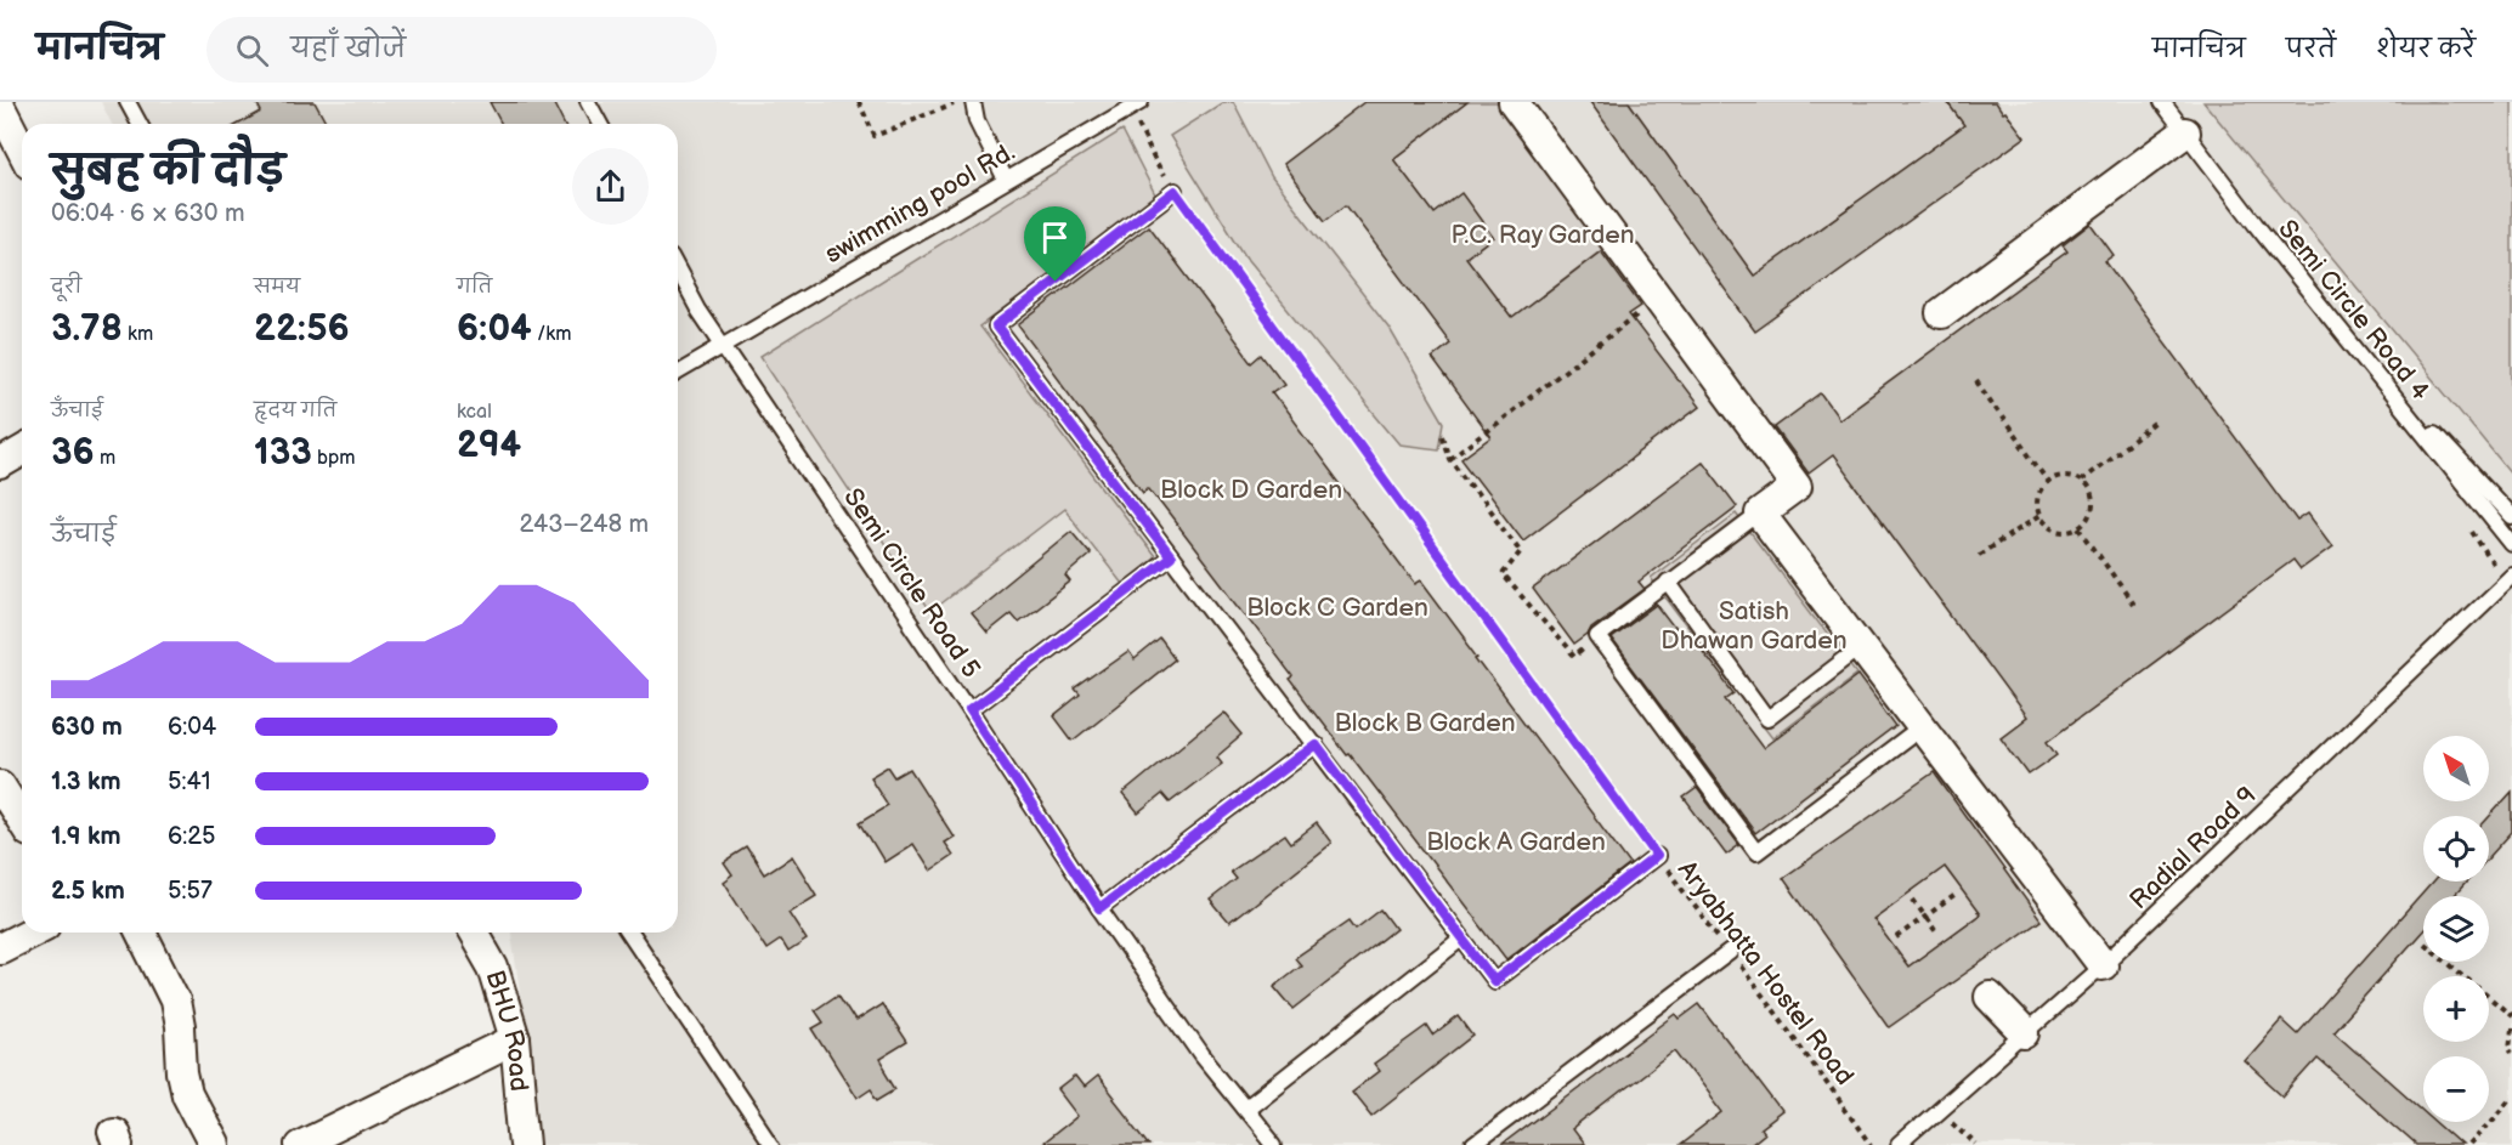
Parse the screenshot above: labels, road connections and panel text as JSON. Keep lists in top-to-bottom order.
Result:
{
  "streets": {
    "street": ["BHU Road"],
    "lane": [
      "swimming pool Rd.",
      "Semi Circle Road 4",
      "Semi Circle Road 5",
      "Radial Road 9"
    ],
    "path": ["Aryabhatta Hostel Road"]
  },
  "crossings": [
    ["swimming pool Rd.", "Semi Circle Road 5"],
    ["swimming pool Rd.", "Aryabhatta Hostel Road"]
  ],
  "parks": [
    "P.C. Ray Garden",
    "Block D Garden",
    "Block C Garden",
    "Satish Dhawan Garden",
    "Block B Garden",
    "Block A Garden"
  ],
  "north": "top left",
  "page": {
    "header": "मानचित्र",
    "search": "यहाँ खोजें",
    "nav": ["मानचित्र", "परतें", "शेयर करें"],
    "heading": ["सुबह की दौड़", "06:04 · 6 × 630 m"],
    "stats": [
      ["दूरी", "3.78 km"],
      ["समय", "22:56"],
      ["गति", "6:04 /km"],
      ["ऊँचाई", "36 m"],
      ["हृदय गति", "133 bpm"],
      ["kcal", "294"]
    ],
    "chart": ["ऊँचाई", "243–248 m"],
    "list": [
      {
        "name": "630 m",
        "note": "6:04"
      },
      {
        "name": "1.3 km",
        "note": "5:41"
      },
      {
        "name": "1.9 km",
        "note": "6:25"
      },
      {
        "name": "2.5 km",
        "note": "5:57"
      }
    ],
    "map_buttons": ["+", "−"]
  }
}
